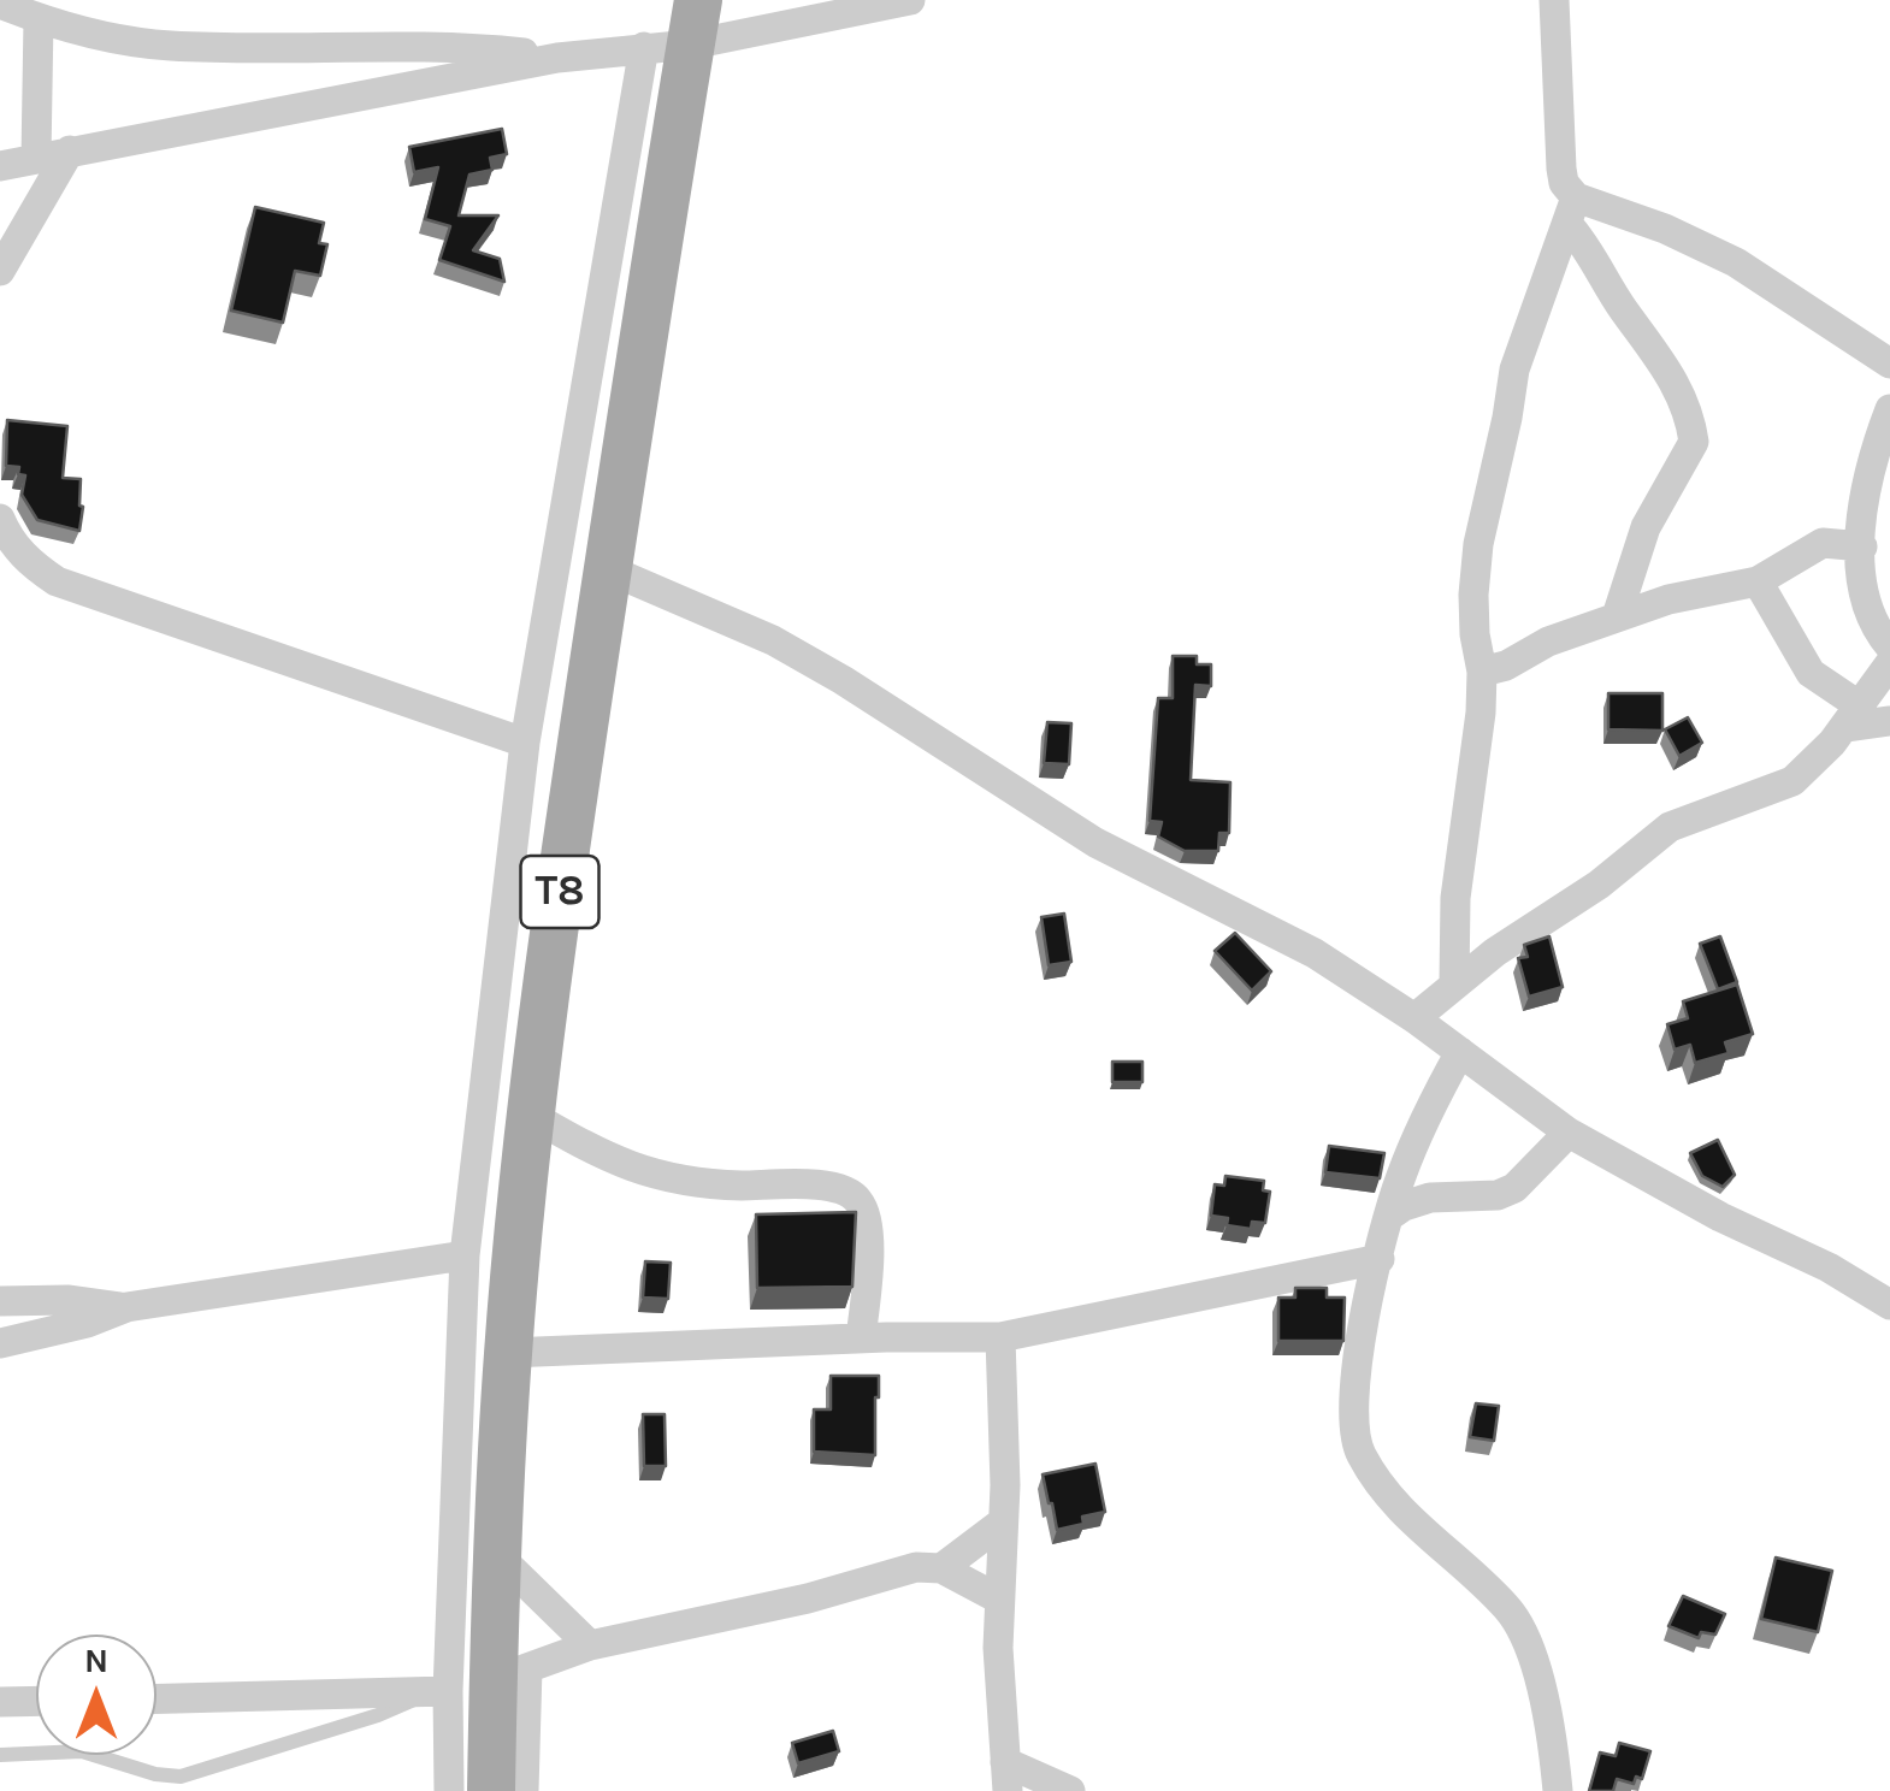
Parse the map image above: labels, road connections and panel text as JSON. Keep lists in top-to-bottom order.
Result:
{
  "streets": {
    "main road": ["T8"]
  },
  "north": "top"
}
